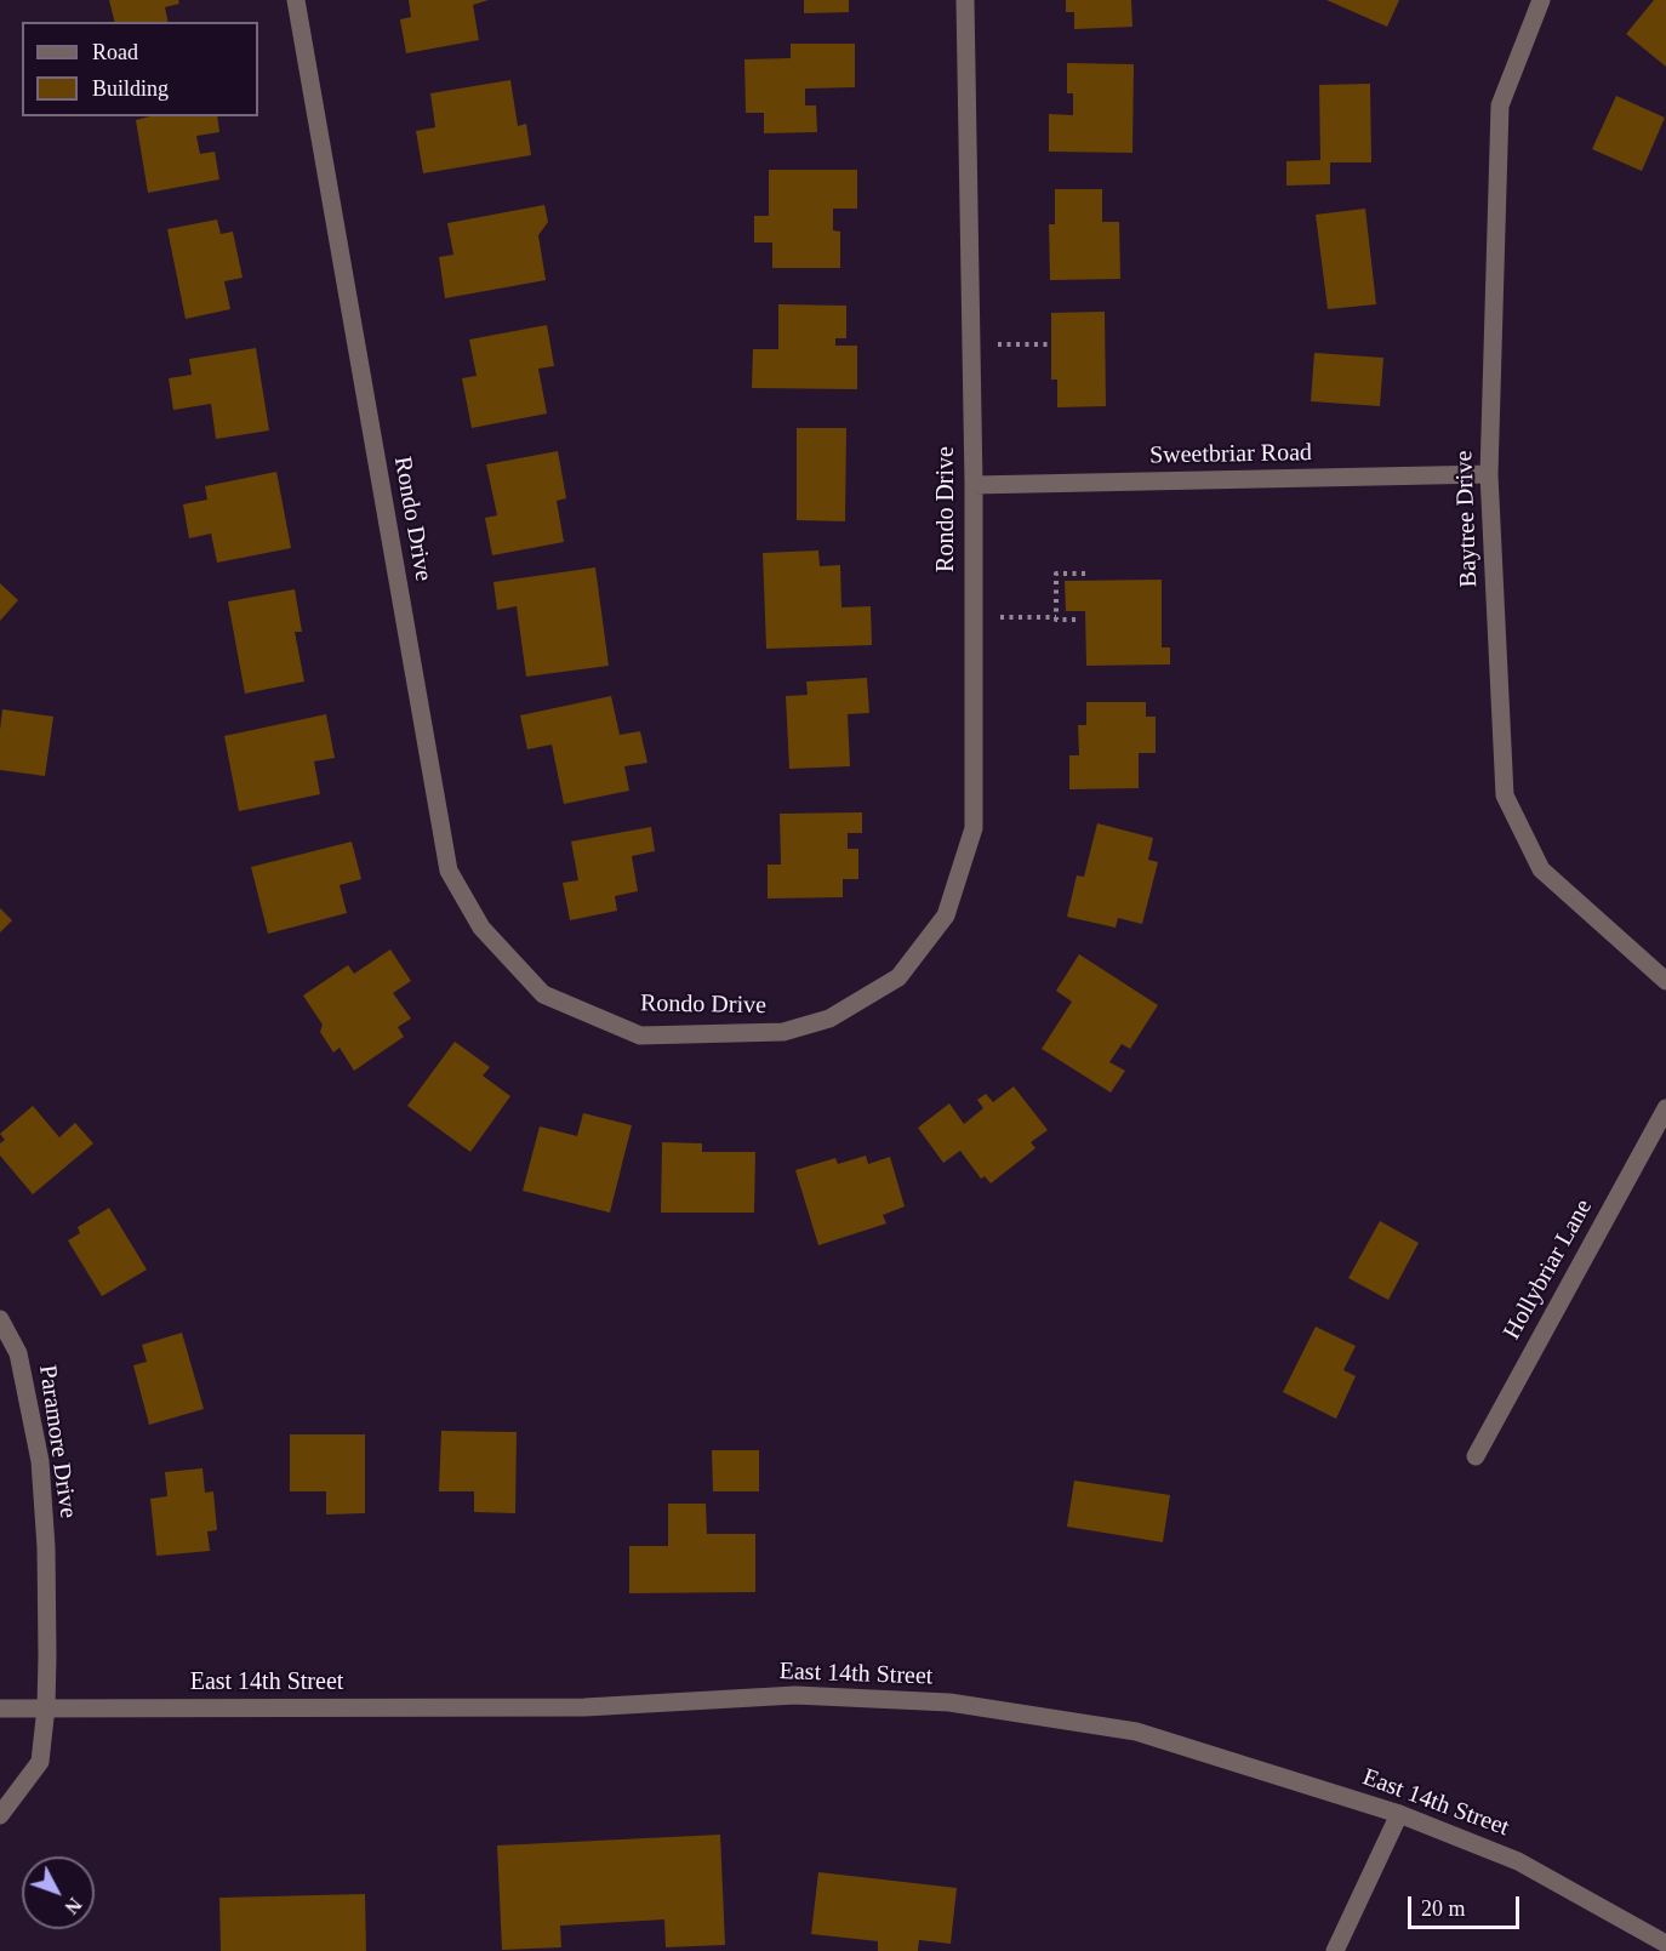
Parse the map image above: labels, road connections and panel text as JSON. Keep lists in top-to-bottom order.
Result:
{
  "streets": {
    "street": [
      "Sweetbriar Road",
      "Rondo Drive",
      "Baytree Drive",
      "Hollybriar Lane",
      "Paramore Drive",
      "East 14th Street"
    ]
  },
  "crossings": [
    ["Sweetbriar Road", "Rondo Drive"],
    ["Sweetbriar Road", "Baytree Drive"],
    ["Paramore Drive", "East 14th Street"]
  ],
  "legend": ["Road", "Building"],
  "scale_bar": "20 m",
  "north": "bottom right"
}
